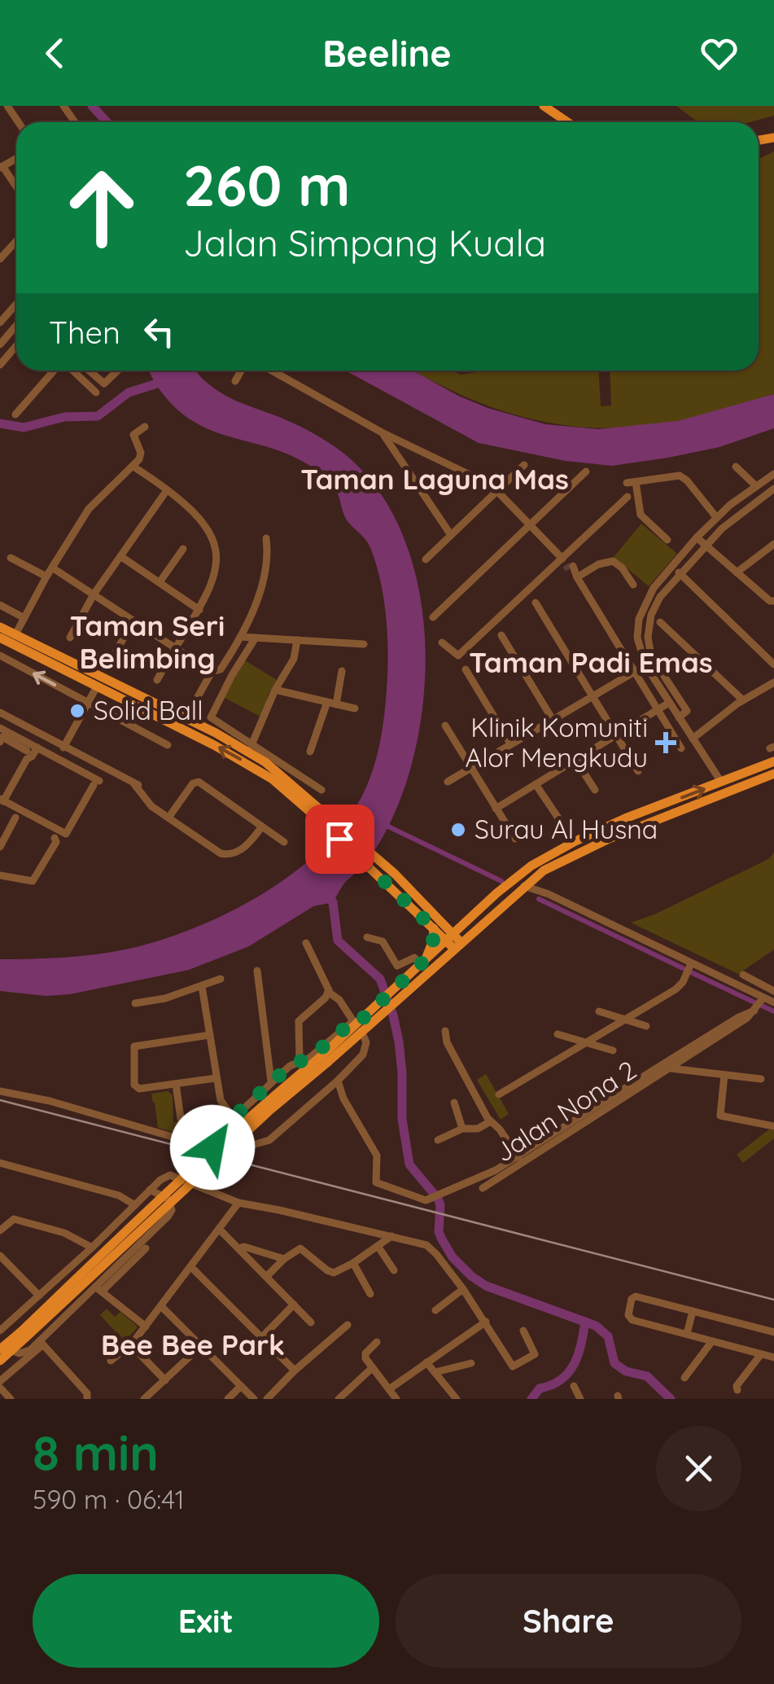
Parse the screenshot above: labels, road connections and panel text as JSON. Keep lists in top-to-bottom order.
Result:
{
  "streets": {
    "street": ["Jalan Nona 2"]
  },
  "districts": [
    "Taman Laguna Mas",
    "Taman Seri Belimbing",
    "Taman Padi Emas",
    "Bee Bee Park"
  ],
  "places": {
    "other": ["Solid Ball", "Surau Al Husna"],
    "health": ["Klinik Komuniti Alor Mengkudu"]
  },
  "page": {
    "header": "Beeline",
    "turn": ["260 m", "Jalan Simpang Kuala"],
    "then": "Then",
    "heading": ["8 min", "590 m · 06:41"],
    "buttons": ["Exit", "Share"]
  }
}
